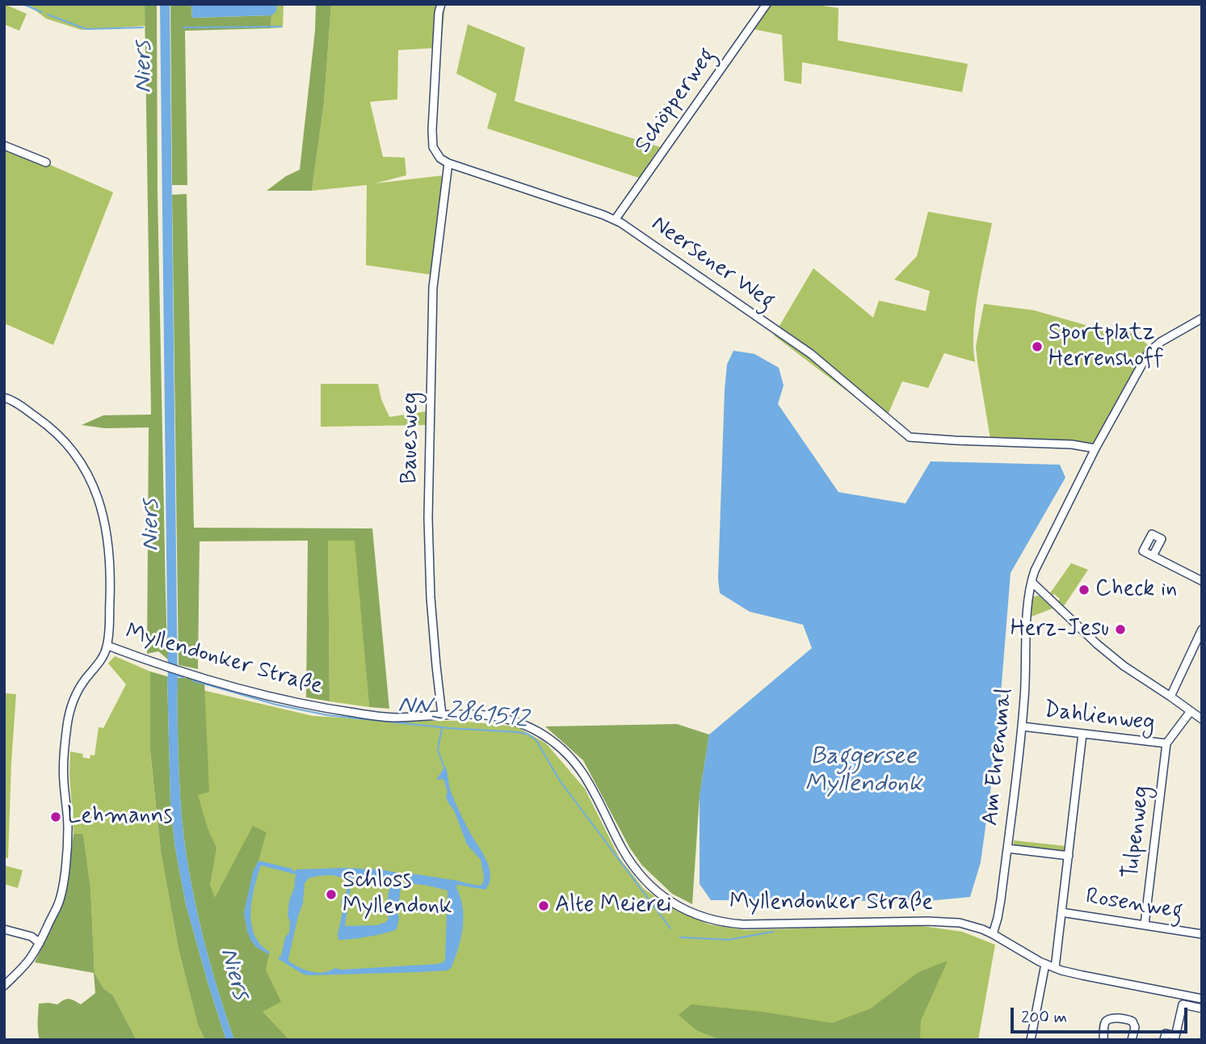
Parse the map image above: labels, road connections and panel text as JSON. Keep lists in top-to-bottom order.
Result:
{
  "streets": {
    "street": [
      "Schöpperweg",
      "Neersener Weg",
      "Bauesweg",
      "Myllendonker Straße",
      "Dahlienweg",
      "Am Ehrenmal",
      "Tulpenweg",
      "Rosenweg"
    ]
  },
  "crossings": [
    ["Schöpperweg", "Neersener Weg"],
    ["Neersener Weg", "Bauesweg"],
    ["Neersener Weg", "Am Ehrenmal"],
    ["Bauesweg", "Myllendonker Straße"],
    ["Myllendonker Straße", "Am Ehrenmal"],
    ["Dahlienweg", "Am Ehrenmal"],
    ["Dahlienweg", "Tulpenweg"],
    ["Tulpenweg", "Rosenweg"]
  ],
  "water": ["Niers", "NN_2861512", "Baggersee Myllendonk"],
  "places": [
    "Sportplatz Herrenshoff",
    "Check in",
    "Herz-Jesu",
    "Lehmanns",
    "Schloss Myllendonk",
    "Alte Meierei"
  ],
  "scale_bar": "200 m"
}
